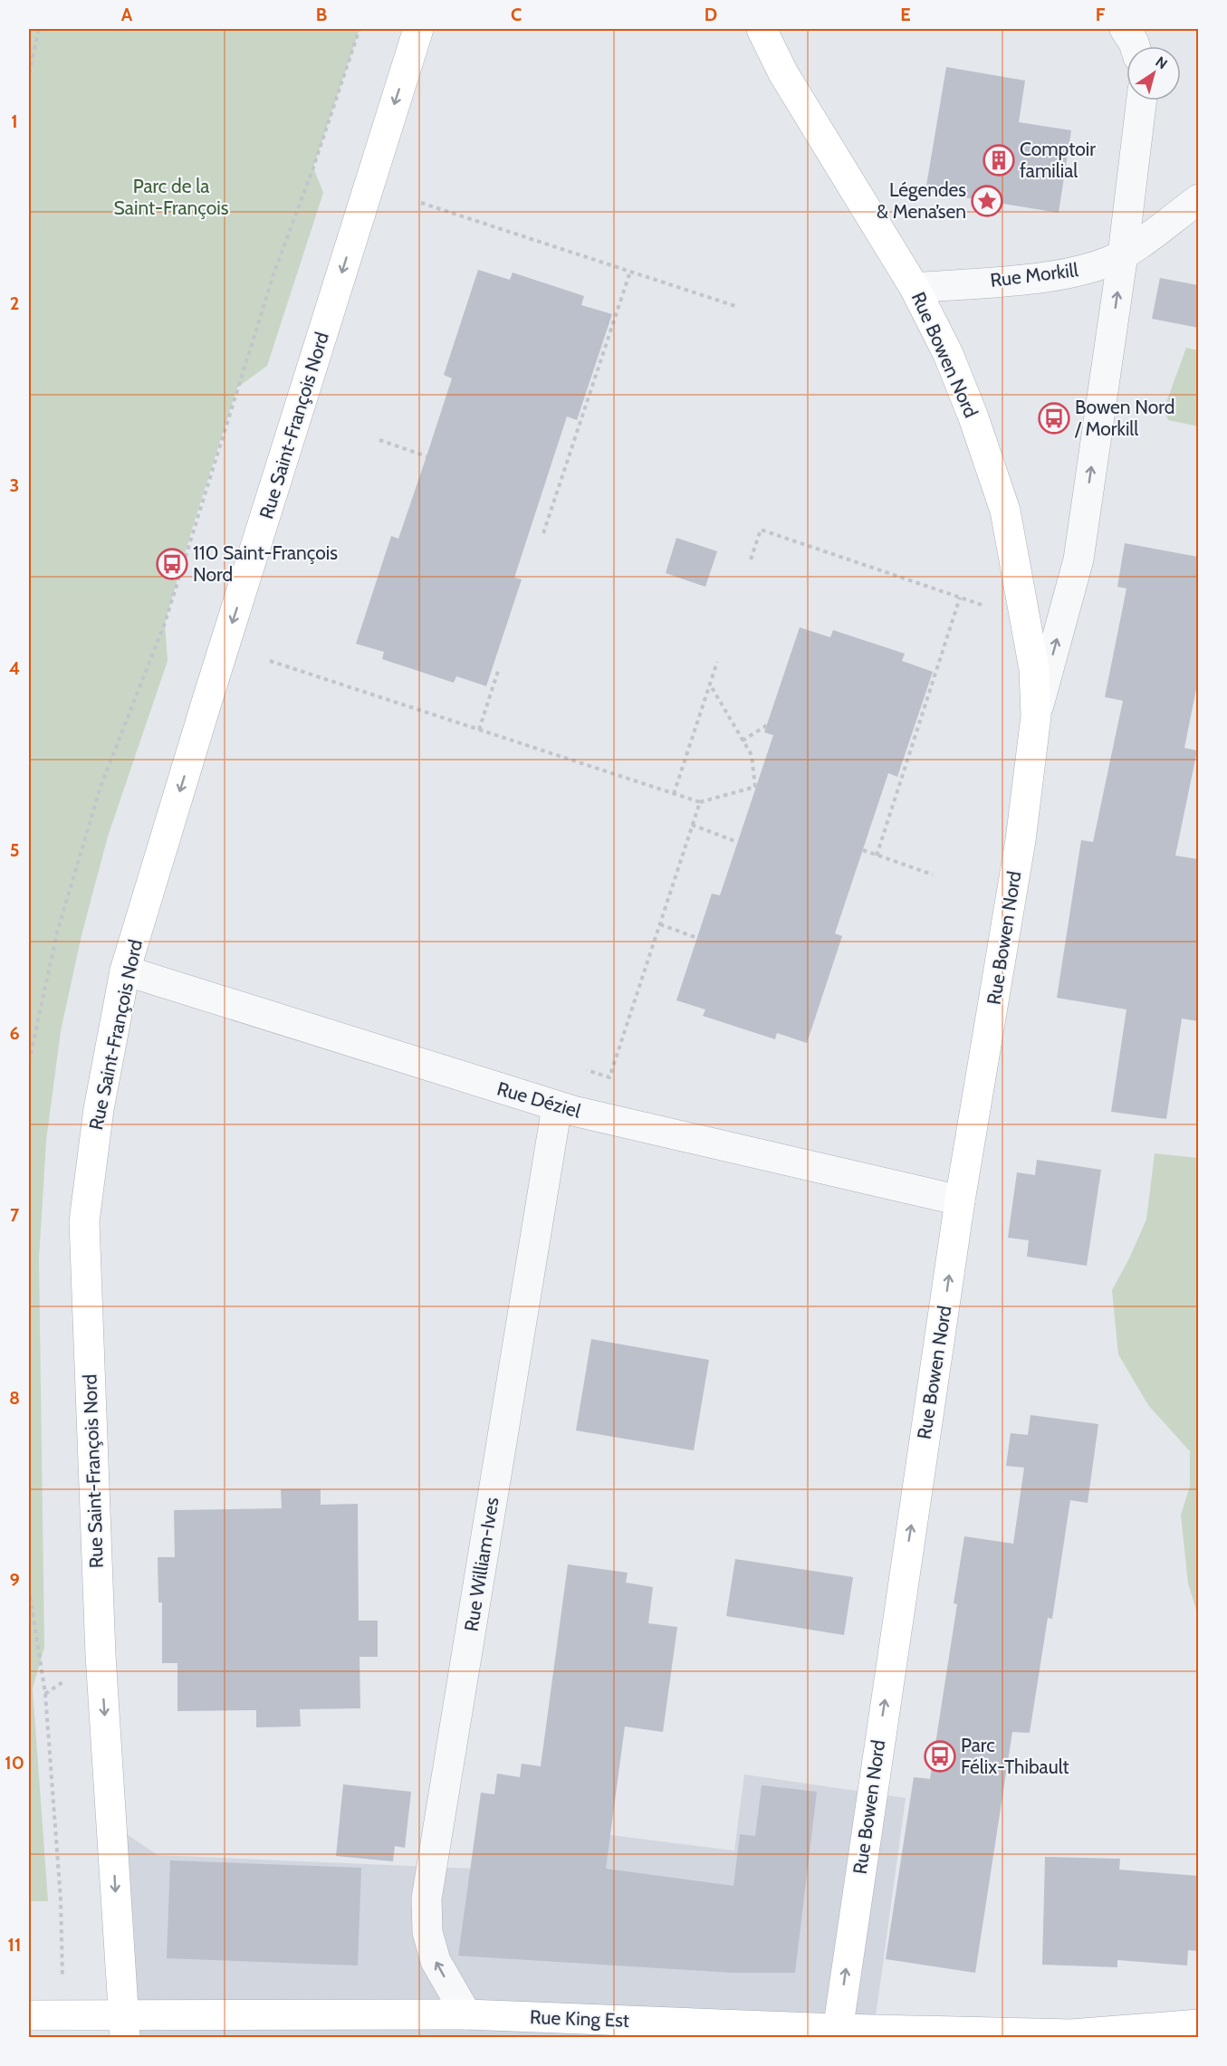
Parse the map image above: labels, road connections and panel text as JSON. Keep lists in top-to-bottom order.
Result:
{
  "streets": {
    "street": [
      "Rue Morkill",
      "Rue Bowen Nord",
      "Rue Saint-François Nord",
      "Rue Déziel",
      "Rue William-Ives",
      "Rue King Est"
    ]
  },
  "crossings": [
    ["Rue Morkill", "Rue Bowen Nord"],
    ["Rue Bowen Nord", "Rue Déziel"],
    ["Rue Bowen Nord", "Rue King Est"],
    ["Rue Saint-François Nord", "Rue Déziel"],
    ["Rue Saint-François Nord", "Rue King Est"],
    ["Rue Déziel", "Rue William-Ives"],
    ["Rue William-Ives", "Rue King Est"]
  ],
  "one_way": ["Rue Bowen Nord", "Rue Saint-François Nord", "Rue William-Ives"],
  "parks": ["Parc de la Saint-François"],
  "places": {
    "building": ["Comptoir familial"],
    "place": ["Légendes & Mena’sen"],
    "bus stop": ["Bowen Nord / Morkill", "110 Saint-François Nord", "Parc Félix-Thibault"]
  },
  "north": "top right",
  "grid": {
    "columns": [
      "A",
      "B",
      "C",
      "D",
      "E",
      "F"
    ],
    "rows": [
      "1",
      "2",
      "3",
      "4",
      "5",
      "6",
      "7",
      "8",
      "9",
      "10",
      "11"
    ]
  }
}
